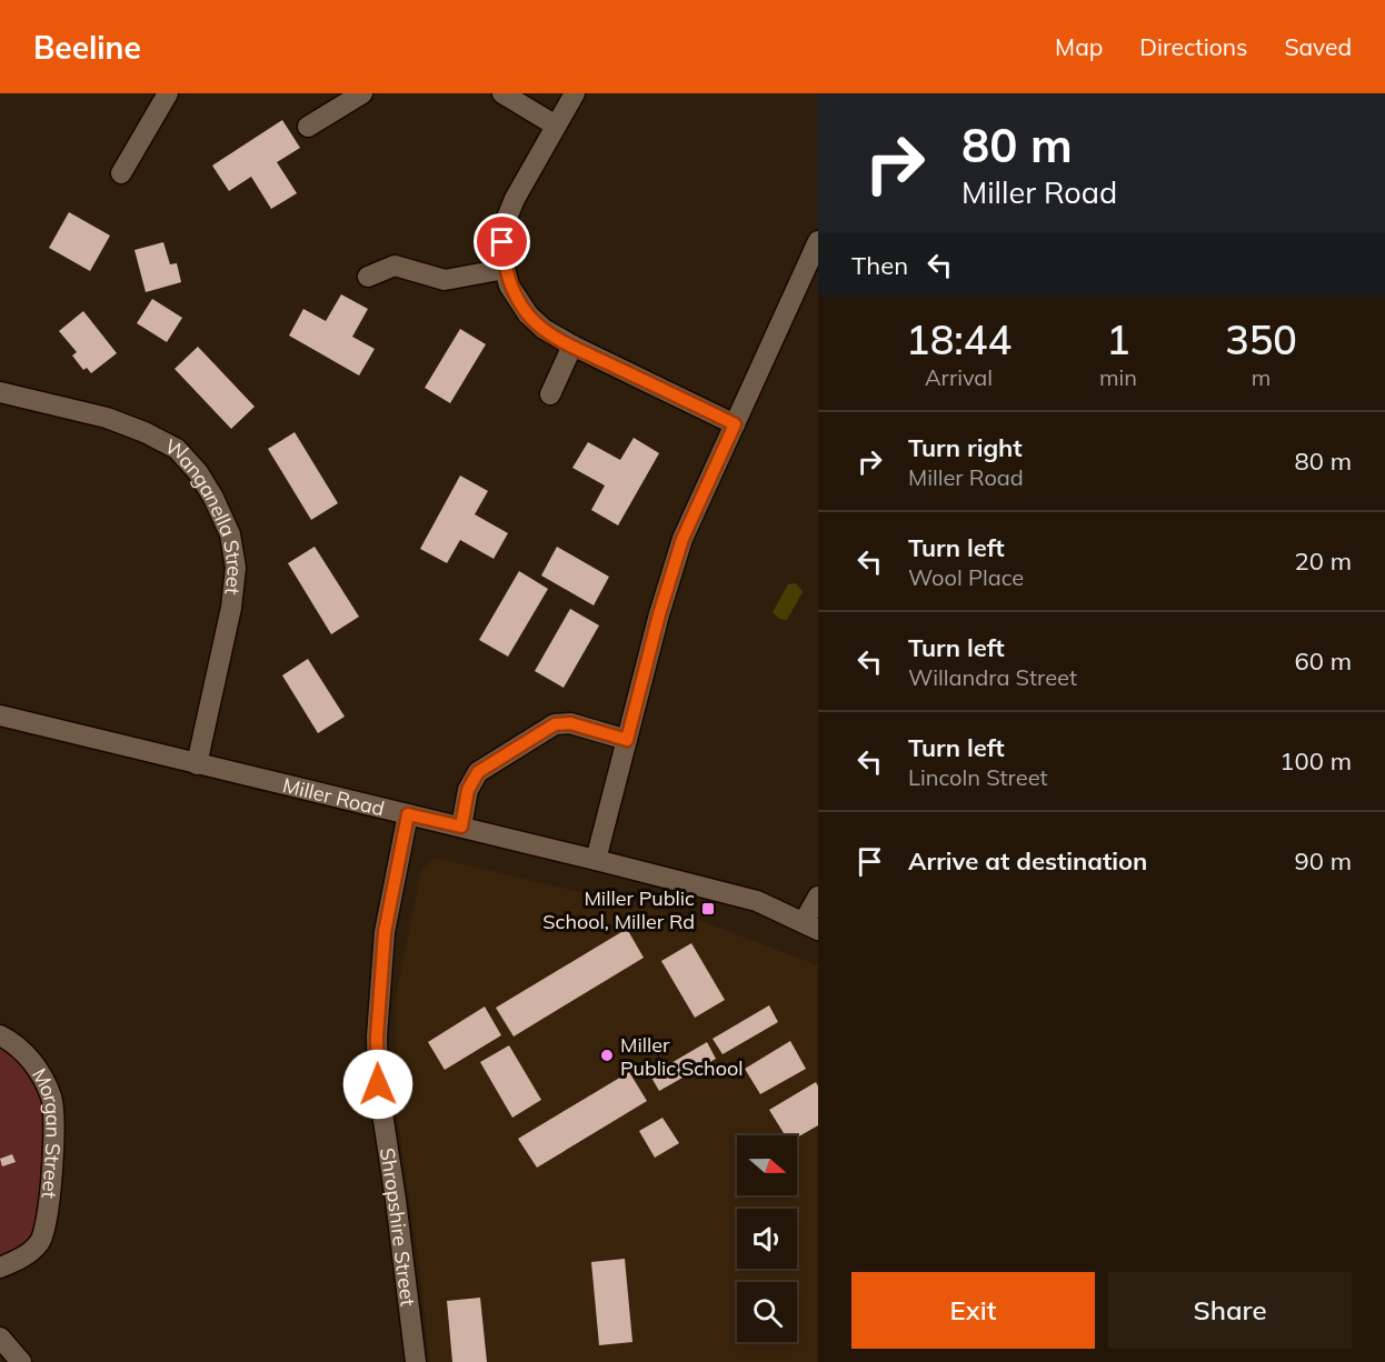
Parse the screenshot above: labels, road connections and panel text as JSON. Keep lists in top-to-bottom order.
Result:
{
  "streets": {
    "street": [
      "Wanganella Street",
      "Miller Road",
      "Morgan Street",
      "Shropshire Street"
    ]
  },
  "crossings": [
    ["Wanganella Street", "Miller Road"],
    ["Miller Road", "Shropshire Street"]
  ],
  "places": {
    "transit": ["Miller Public School, Miller Rd"],
    "other": ["Miller Public School"]
  },
  "north": "right",
  "page": {
    "header": "Beeline",
    "nav": ["Map", "Directions", "Saved"],
    "turn": ["80 m", "Miller Road"],
    "then": "Then",
    "eta": [
      "18:44",
      "Arrival",
      "1",
      "min",
      "350",
      "m"
    ],
    "list": [
      {
        "name": "Turn right",
        "note": "Miller Road",
        "value": "80 m"
      },
      {
        "name": "Turn left",
        "note": "Wool Place",
        "value": "20 m"
      },
      {
        "name": "Turn left",
        "note": "Willandra Street",
        "value": "60 m"
      },
      {
        "name": "Turn left",
        "note": "Lincoln Street",
        "value": "100 m"
      },
      {
        "name": "Arrive at destination",
        "value": "90 m"
      }
    ],
    "buttons": ["Exit", "Share"]
  }
}
